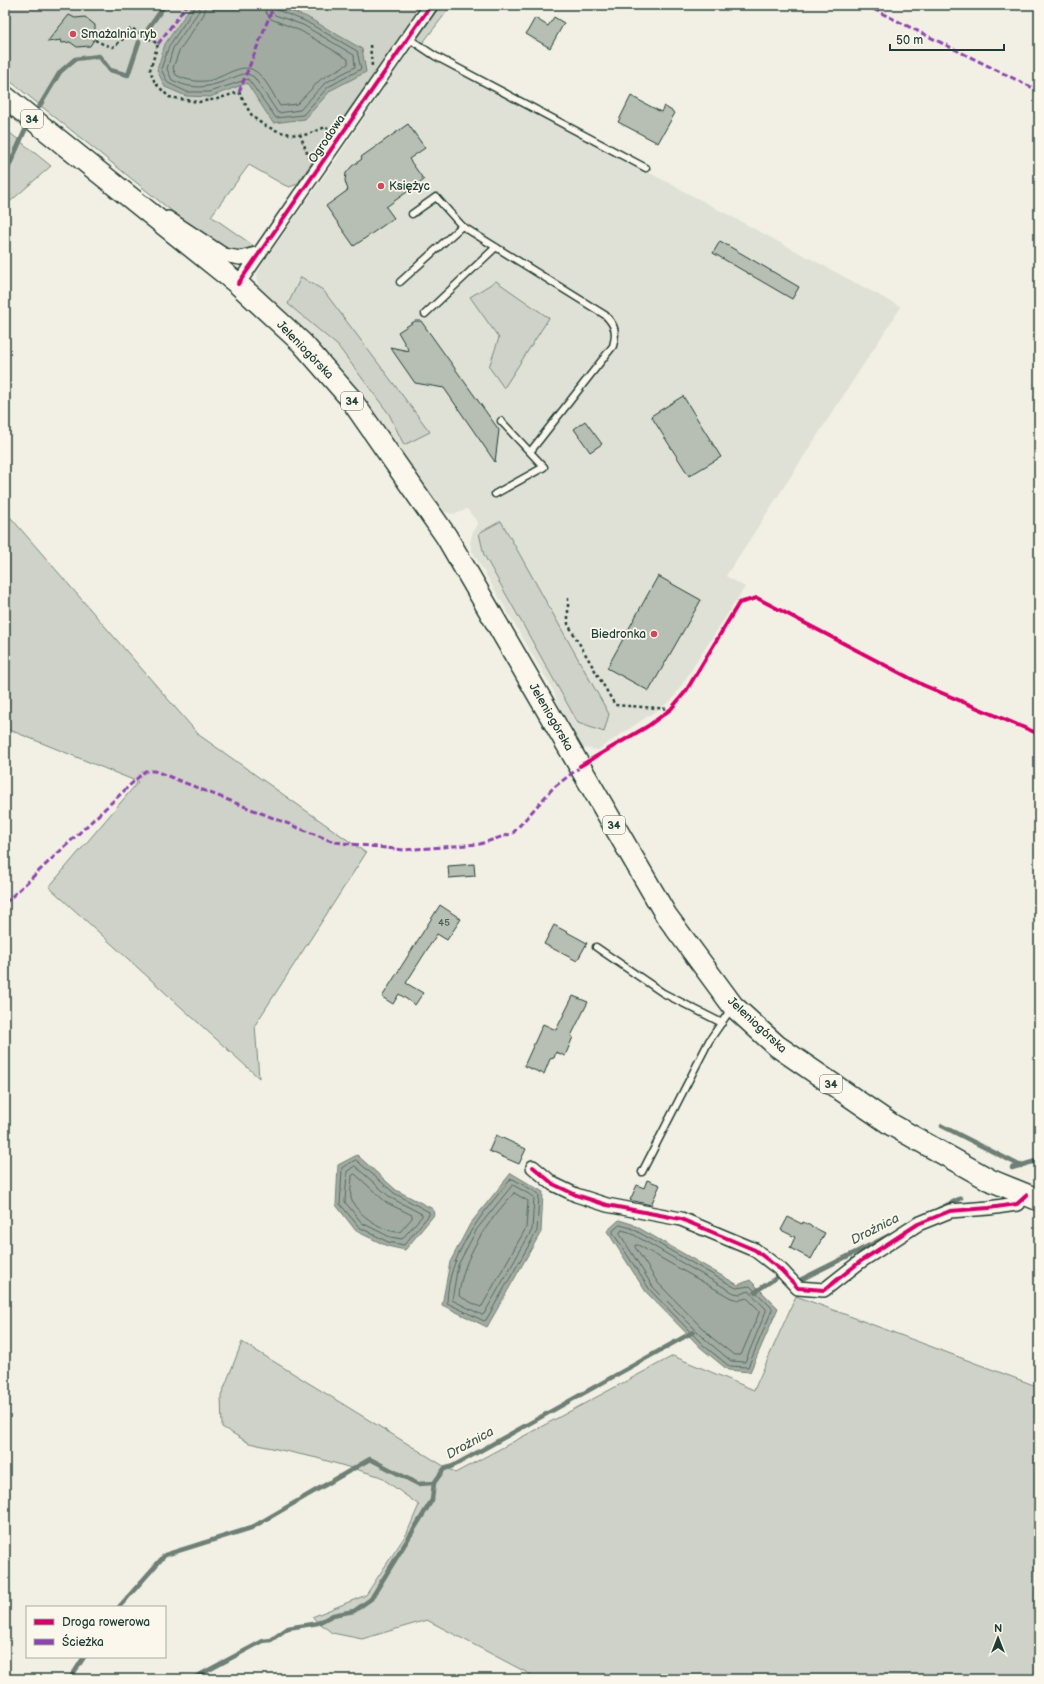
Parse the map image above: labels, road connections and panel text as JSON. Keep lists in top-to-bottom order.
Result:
{
  "streets": {
    "main road": ["34", "Jeleniogórska"],
    "street": ["Ogrodowa"]
  },
  "crossings": [
    ["34", "Ogrodowa"],
    ["34", "Jeleniogórska"],
    ["Ogrodowa", "Jeleniogórska"]
  ],
  "water": ["Drożnica"],
  "places": ["Smażalnia ryb", "Księżyc", "Biedronka"],
  "house_numbers": ["45"],
  "legend": ["Droga rowerowa", "Ścieżka"],
  "scale_bar": "50 m",
  "north": "top"
}
